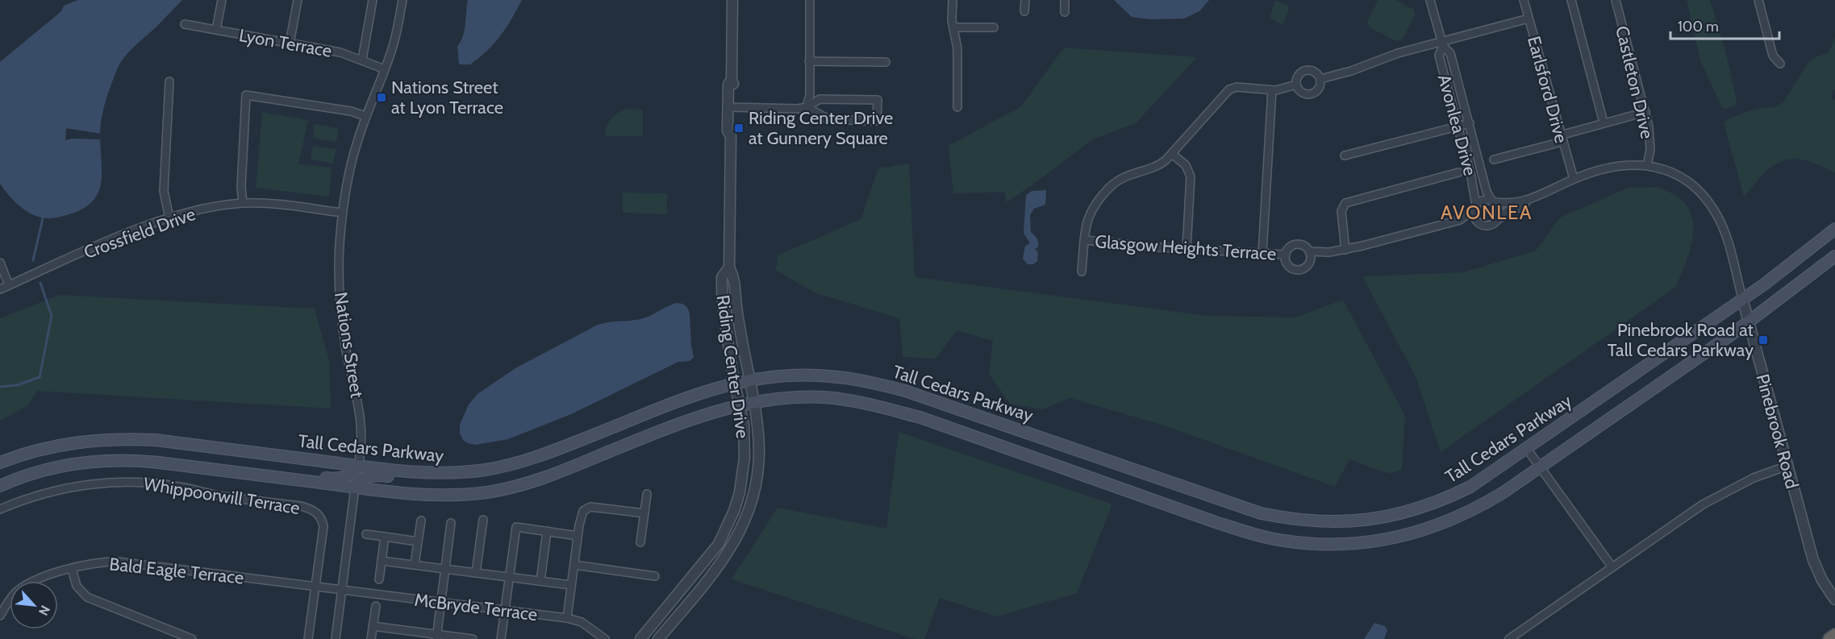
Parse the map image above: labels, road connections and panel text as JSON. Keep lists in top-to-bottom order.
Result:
{
  "streets": {
    "main road": ["Tall Cedars Parkway"],
    "street": [
      "Lyon Terrace",
      "Castleton Drive",
      "Earlsford Drive",
      "Avonlea Drive",
      "Crossfield Drive",
      "Glasgow Heights Terrace",
      "Nations Street",
      "Riding Center Drive",
      "Pinebrook Road",
      "Whippoorwill Terrace",
      "Bald Eagle Terrace",
      "McBryde Terrace"
    ]
  },
  "crossings": [
    ["Lyon Terrace", "Nations Street"],
    ["Castleton Drive", "Pinebrook Road"],
    ["Earlsford Drive", "Pinebrook Road"],
    ["Avonlea Drive", "Pinebrook Road"],
    ["Crossfield Drive", "Nations Street"],
    ["Nations Street", "Tall Cedars Parkway"],
    ["Riding Center Drive", "Tall Cedars Parkway"],
    ["Tall Cedars Parkway", "Pinebrook Road"],
    ["Whippoorwill Terrace", "Bald Eagle Terrace"],
    ["Bald Eagle Terrace", "McBryde Terrace"]
  ],
  "districts": ["AVONLEA"],
  "places": {
    "transit": ["Nations Street at Lyon Terrace", "Riding Center Drive at Gunnery Square", "Pinebrook Road at Tall Cedars Parkway"]
  },
  "scale_bar": "100 m",
  "north": "bottom right"
}
